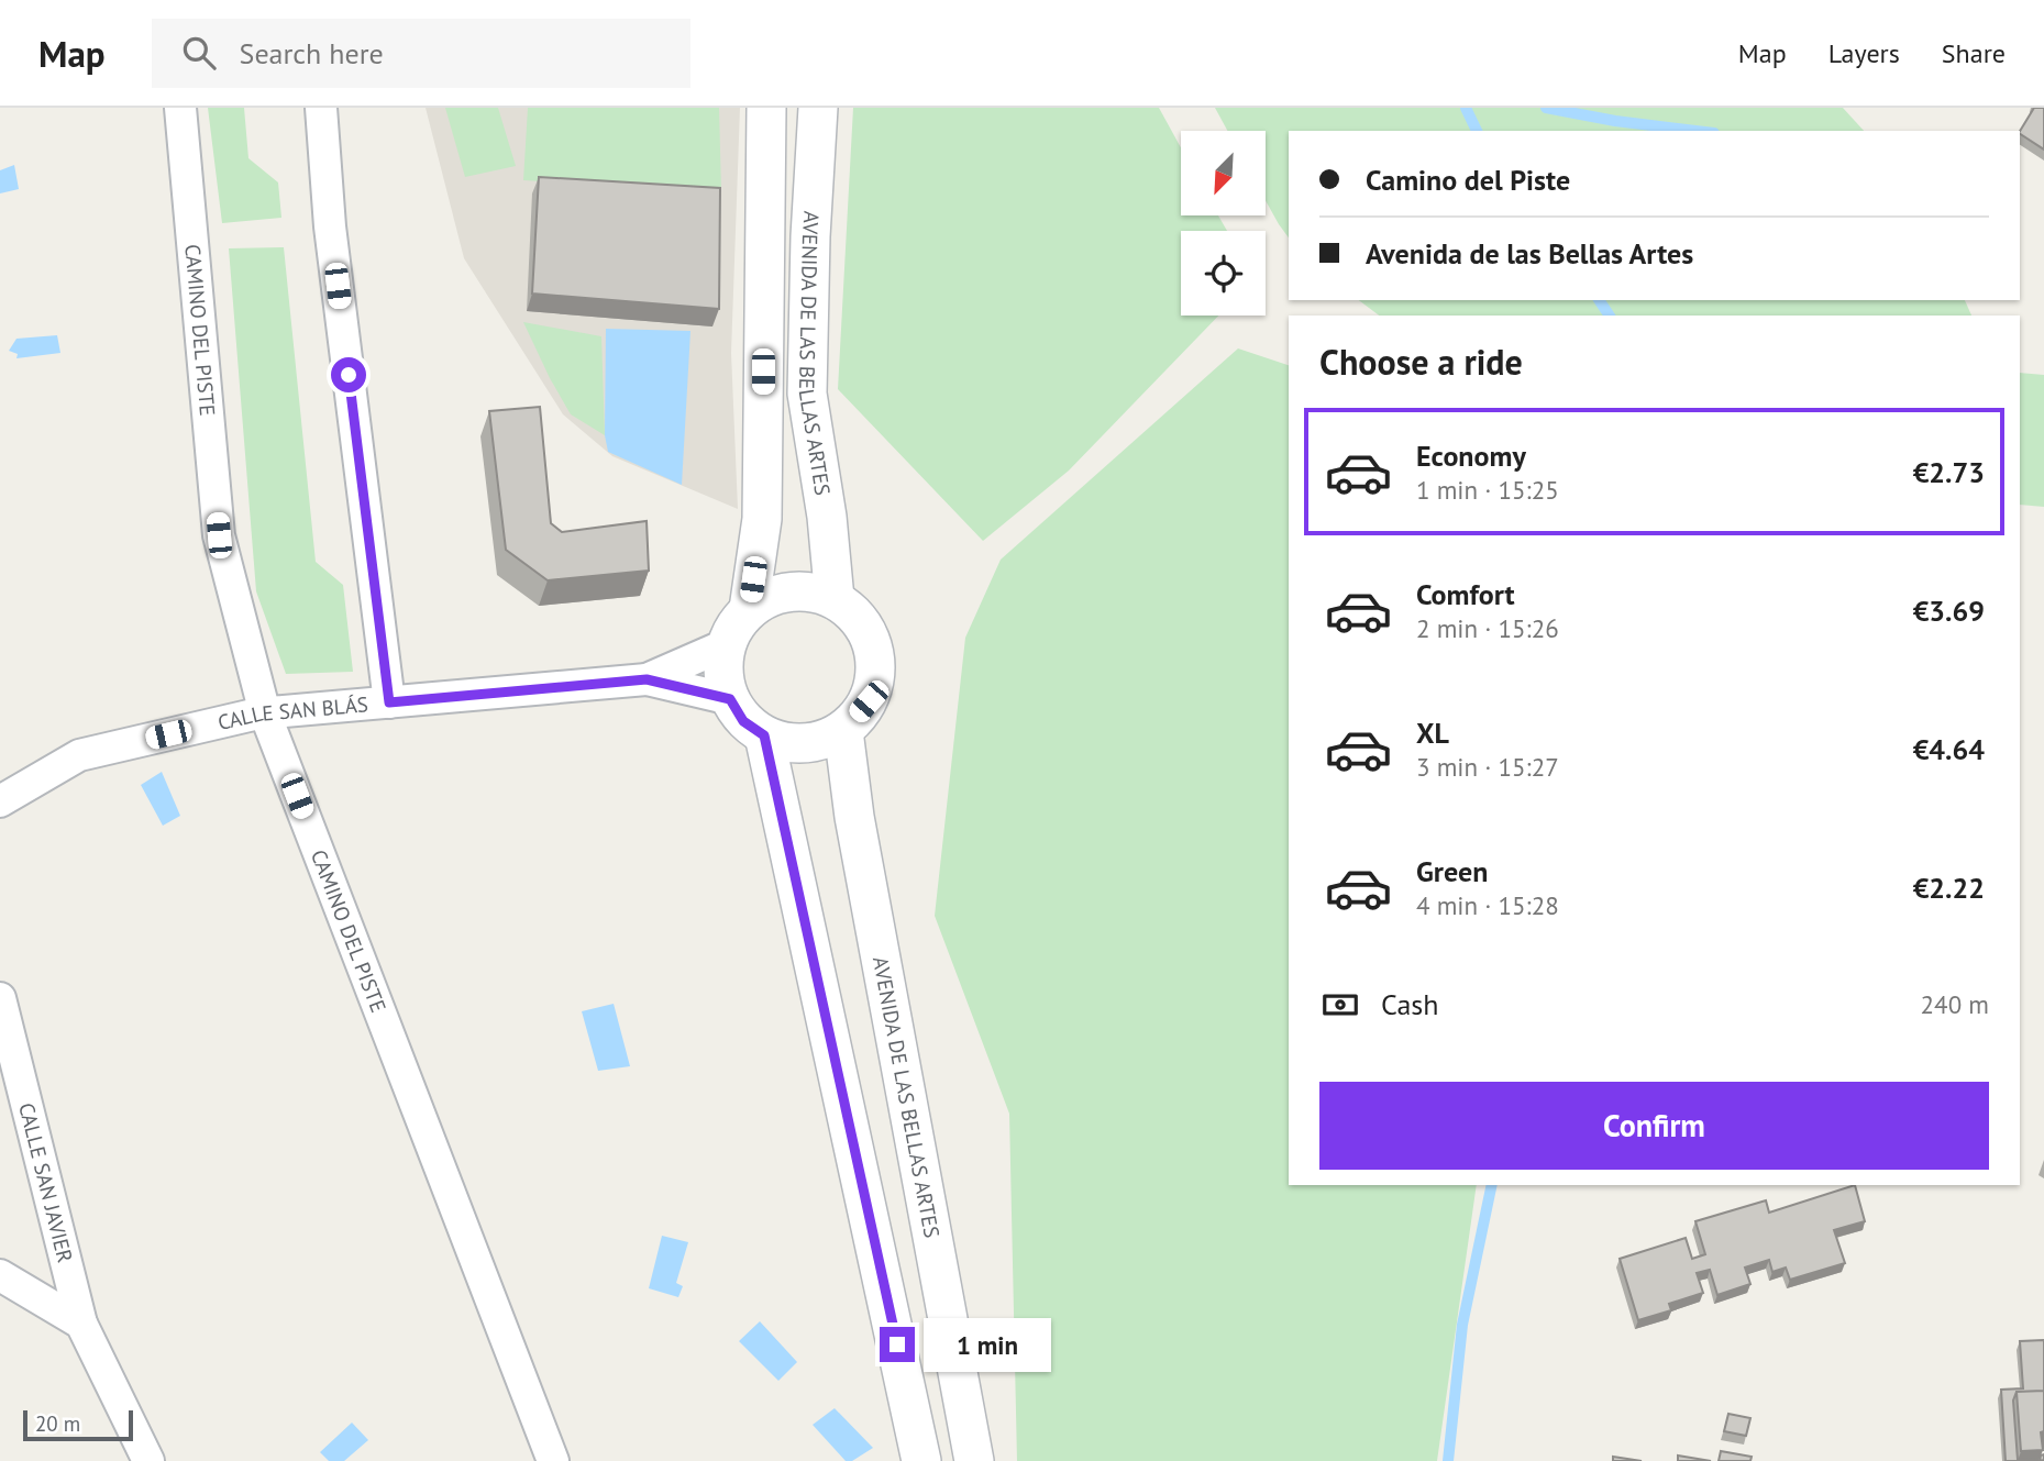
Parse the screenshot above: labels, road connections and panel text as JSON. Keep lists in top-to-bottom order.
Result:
{
  "streets": {
    "street": [
      "CAMINO DEL PISTE",
      "AVENIDA DE LAS BELLAS ARTES",
      "CALLE SAN BLÁS",
      "CALLE SAN JAVIER"
    ]
  },
  "crossings": [
    ["CAMINO DEL PISTE", "CALLE SAN BLÁS"],
    ["AVENIDA DE LAS BELLAS ARTES", "CALLE SAN BLÁS"]
  ],
  "scale_bar": "20 m",
  "north": "bottom left",
  "page": {
    "header": "Map",
    "search": "Search here",
    "nav": ["Map", "Layers", "Share"],
    "banner": ["Camino del Piste", "Avenida de las Bellas Artes"],
    "heading": "Choose a ride",
    "list": [
      {
        "name": "Economy",
        "note": "1 min · 15:25",
        "value": "€2.73"
      },
      {
        "name": "Comfort",
        "note": "2 min · 15:26",
        "value": "€3.69"
      },
      {
        "name": "XL",
        "note": "3 min · 15:27",
        "value": "€4.64"
      },
      {
        "name": "Green",
        "note": "4 min · 15:28",
        "value": "€2.22"
      }
    ],
    "pay": ["Cash", "240 m"],
    "buttons": "Confirm",
    "bubble": "1 min",
    "scale": "20 m"
  }
}
